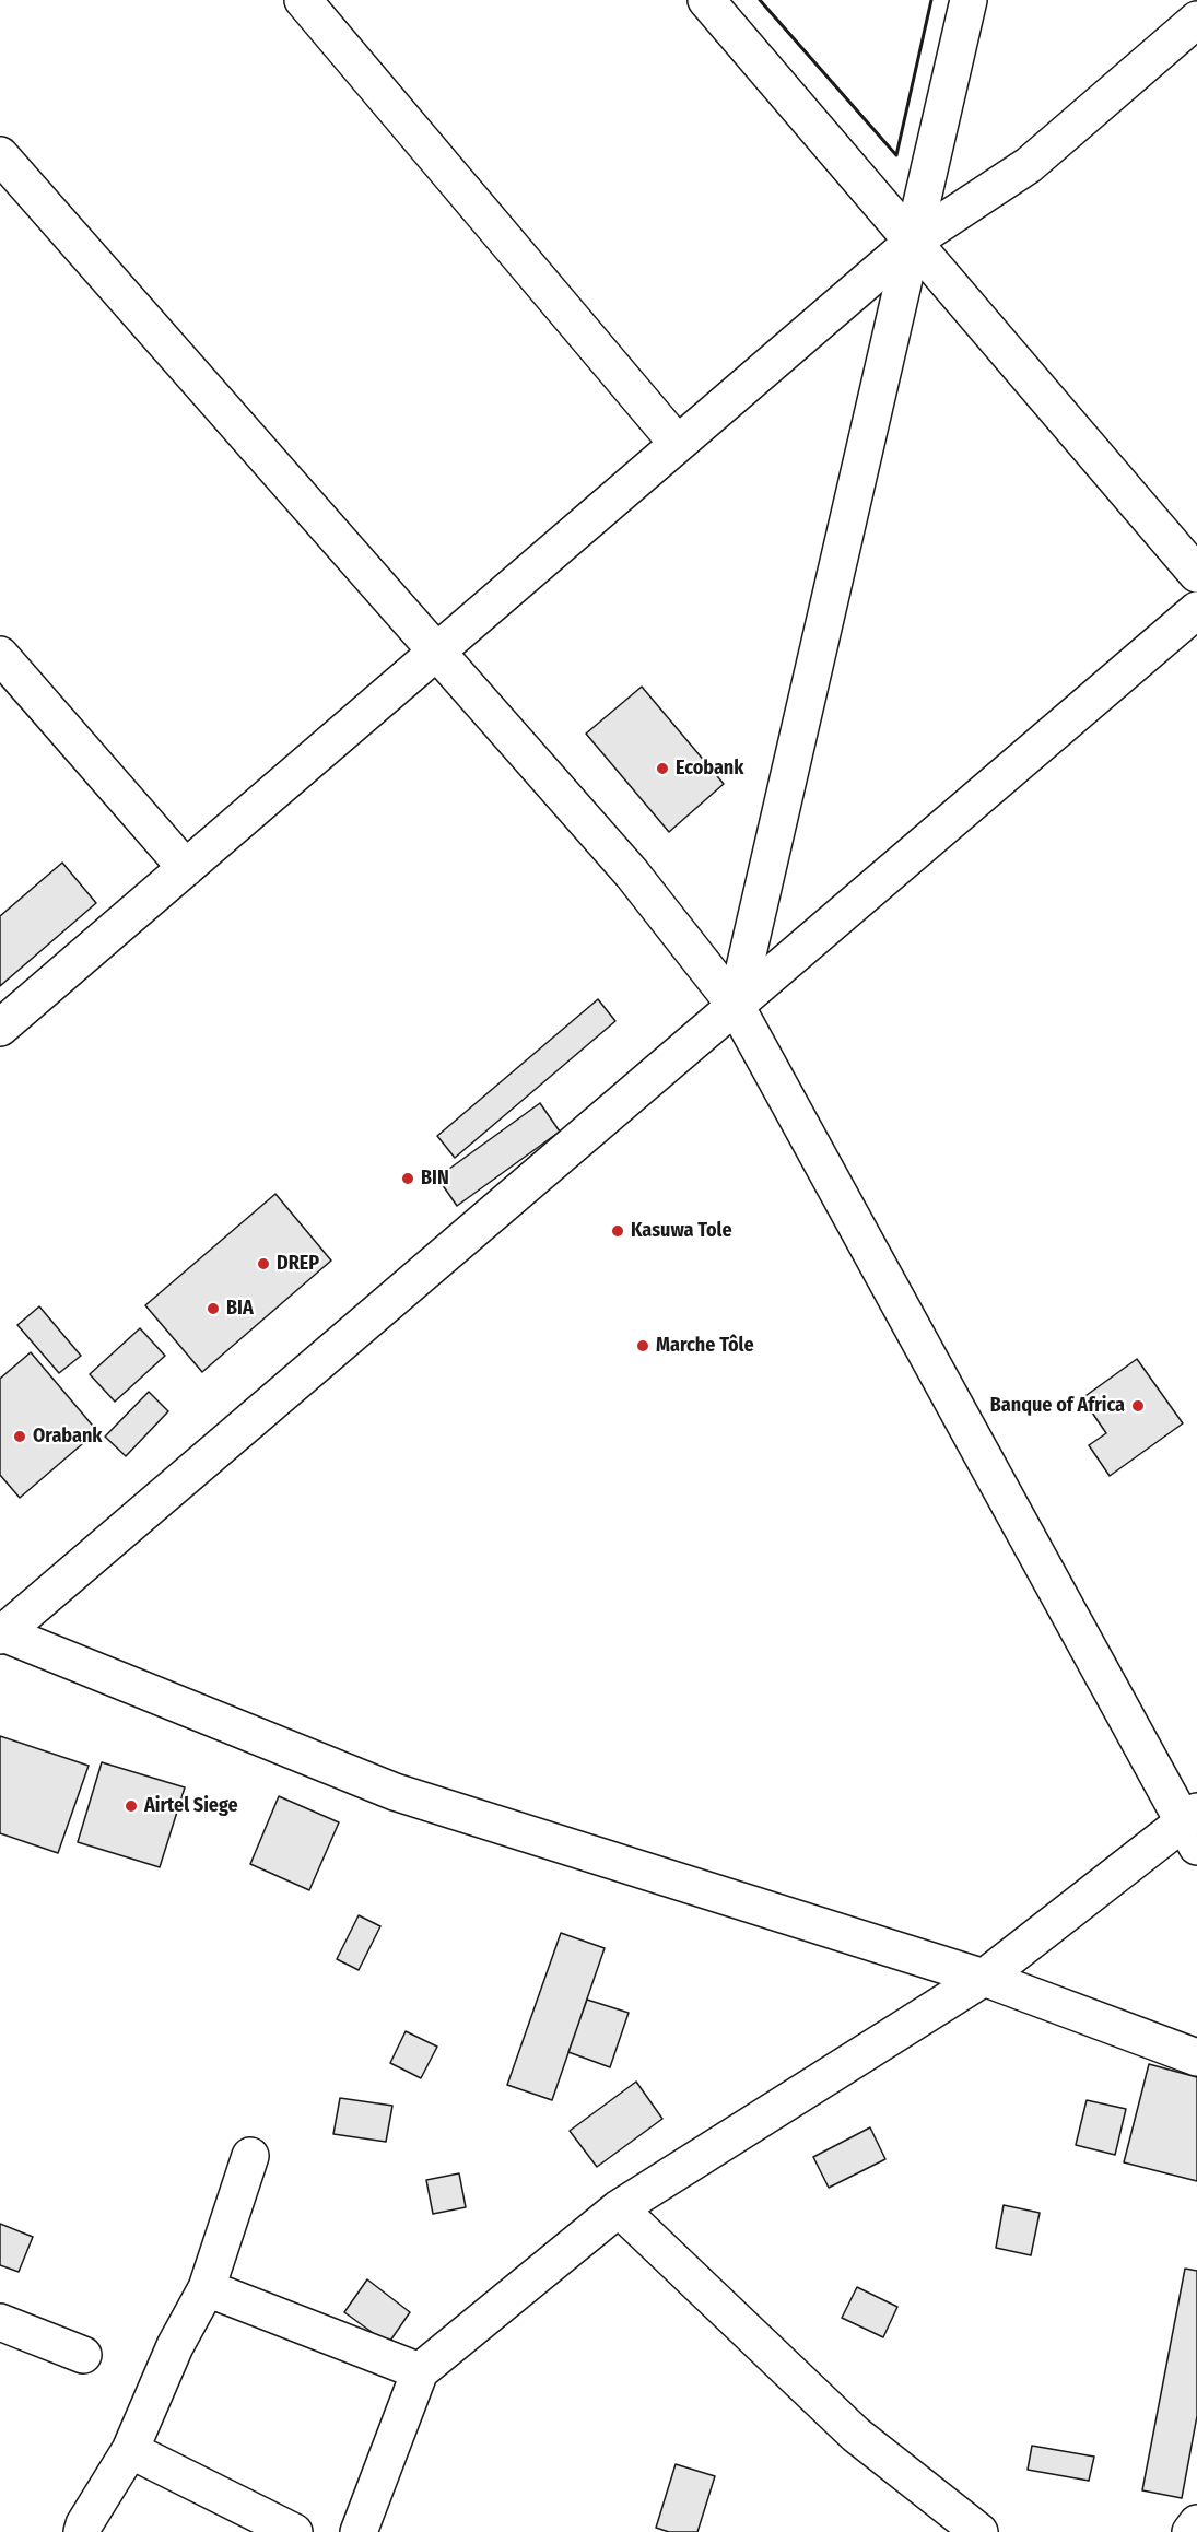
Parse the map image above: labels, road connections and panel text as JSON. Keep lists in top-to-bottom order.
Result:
{
  "places": [
    "Ecobank",
    "BIN",
    "Kasuwa Tole",
    "DREP",
    "BIA",
    "Marche Tôle",
    "Banque of Africa",
    "Orabank",
    "Airtel Siege"
  ]
}
